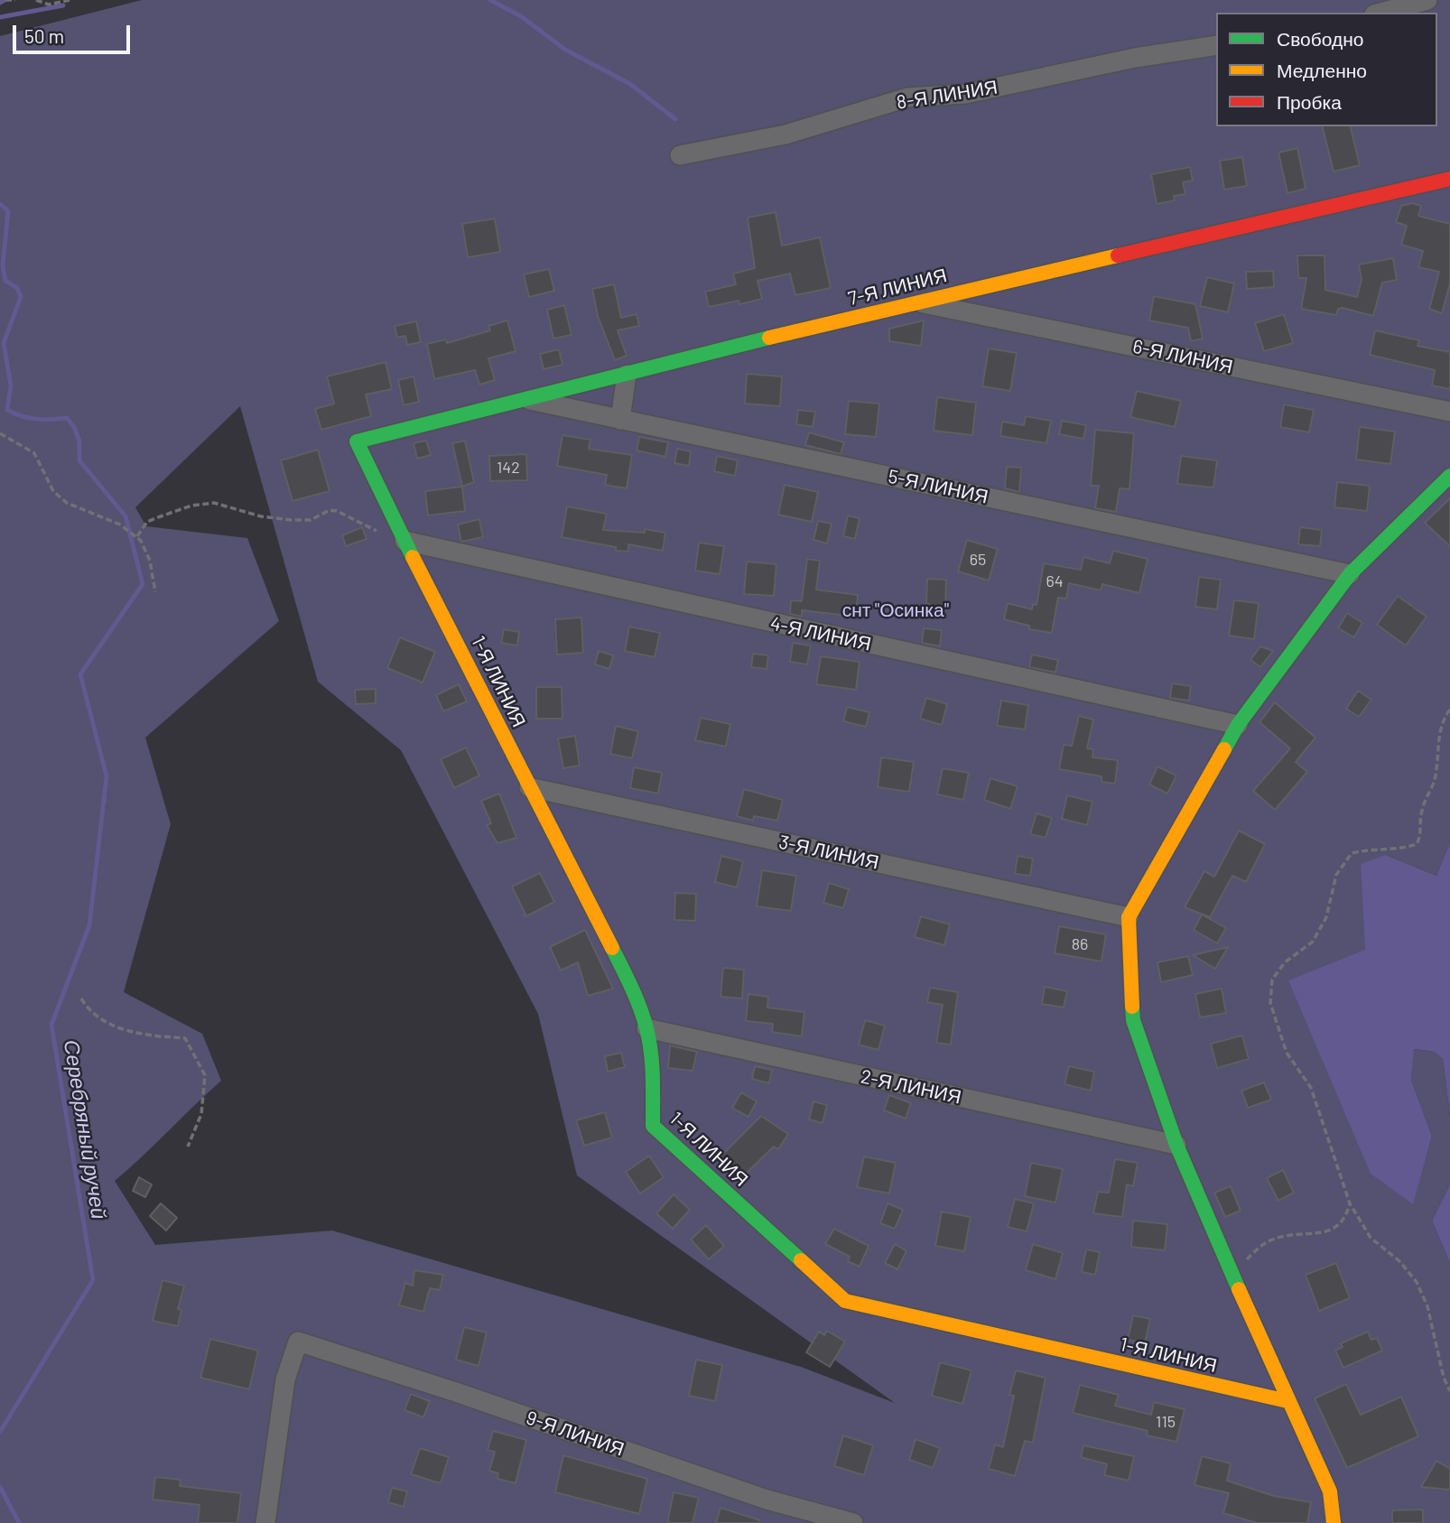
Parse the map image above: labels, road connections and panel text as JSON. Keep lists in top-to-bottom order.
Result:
{
  "streets": {
    "street": [
      "8-Я ЛИНИЯ",
      "7-Я ЛИНИЯ",
      "6-Я ЛИНИЯ",
      "5-Я ЛИНИЯ",
      "4-Я ЛИНИЯ",
      "1-Я ЛИНИЯ",
      "3-Я ЛИНИЯ",
      "2-Я ЛИНИЯ",
      "9-Я ЛИНИЯ"
    ]
  },
  "crossings": [
    ["7-Я ЛИНИЯ", "6-Я ЛИНИЯ"],
    ["7-Я ЛИНИЯ", "5-Я ЛИНИЯ"],
    ["7-Я ЛИНИЯ", "1-Я ЛИНИЯ"],
    ["4-Я ЛИНИЯ", "1-Я ЛИНИЯ"],
    ["1-Я ЛИНИЯ", "3-Я ЛИНИЯ"],
    ["1-Я ЛИНИЯ", "2-Я ЛИНИЯ"]
  ],
  "water": ["Серебряный ручей"],
  "parks": ["снт \"Осинка\""],
  "house_numbers": [
    "142",
    "65",
    "64",
    "86",
    "115"
  ],
  "legend": ["Свободно", "Медленно", "Пробка"],
  "scale_bar": "50 m"
}
